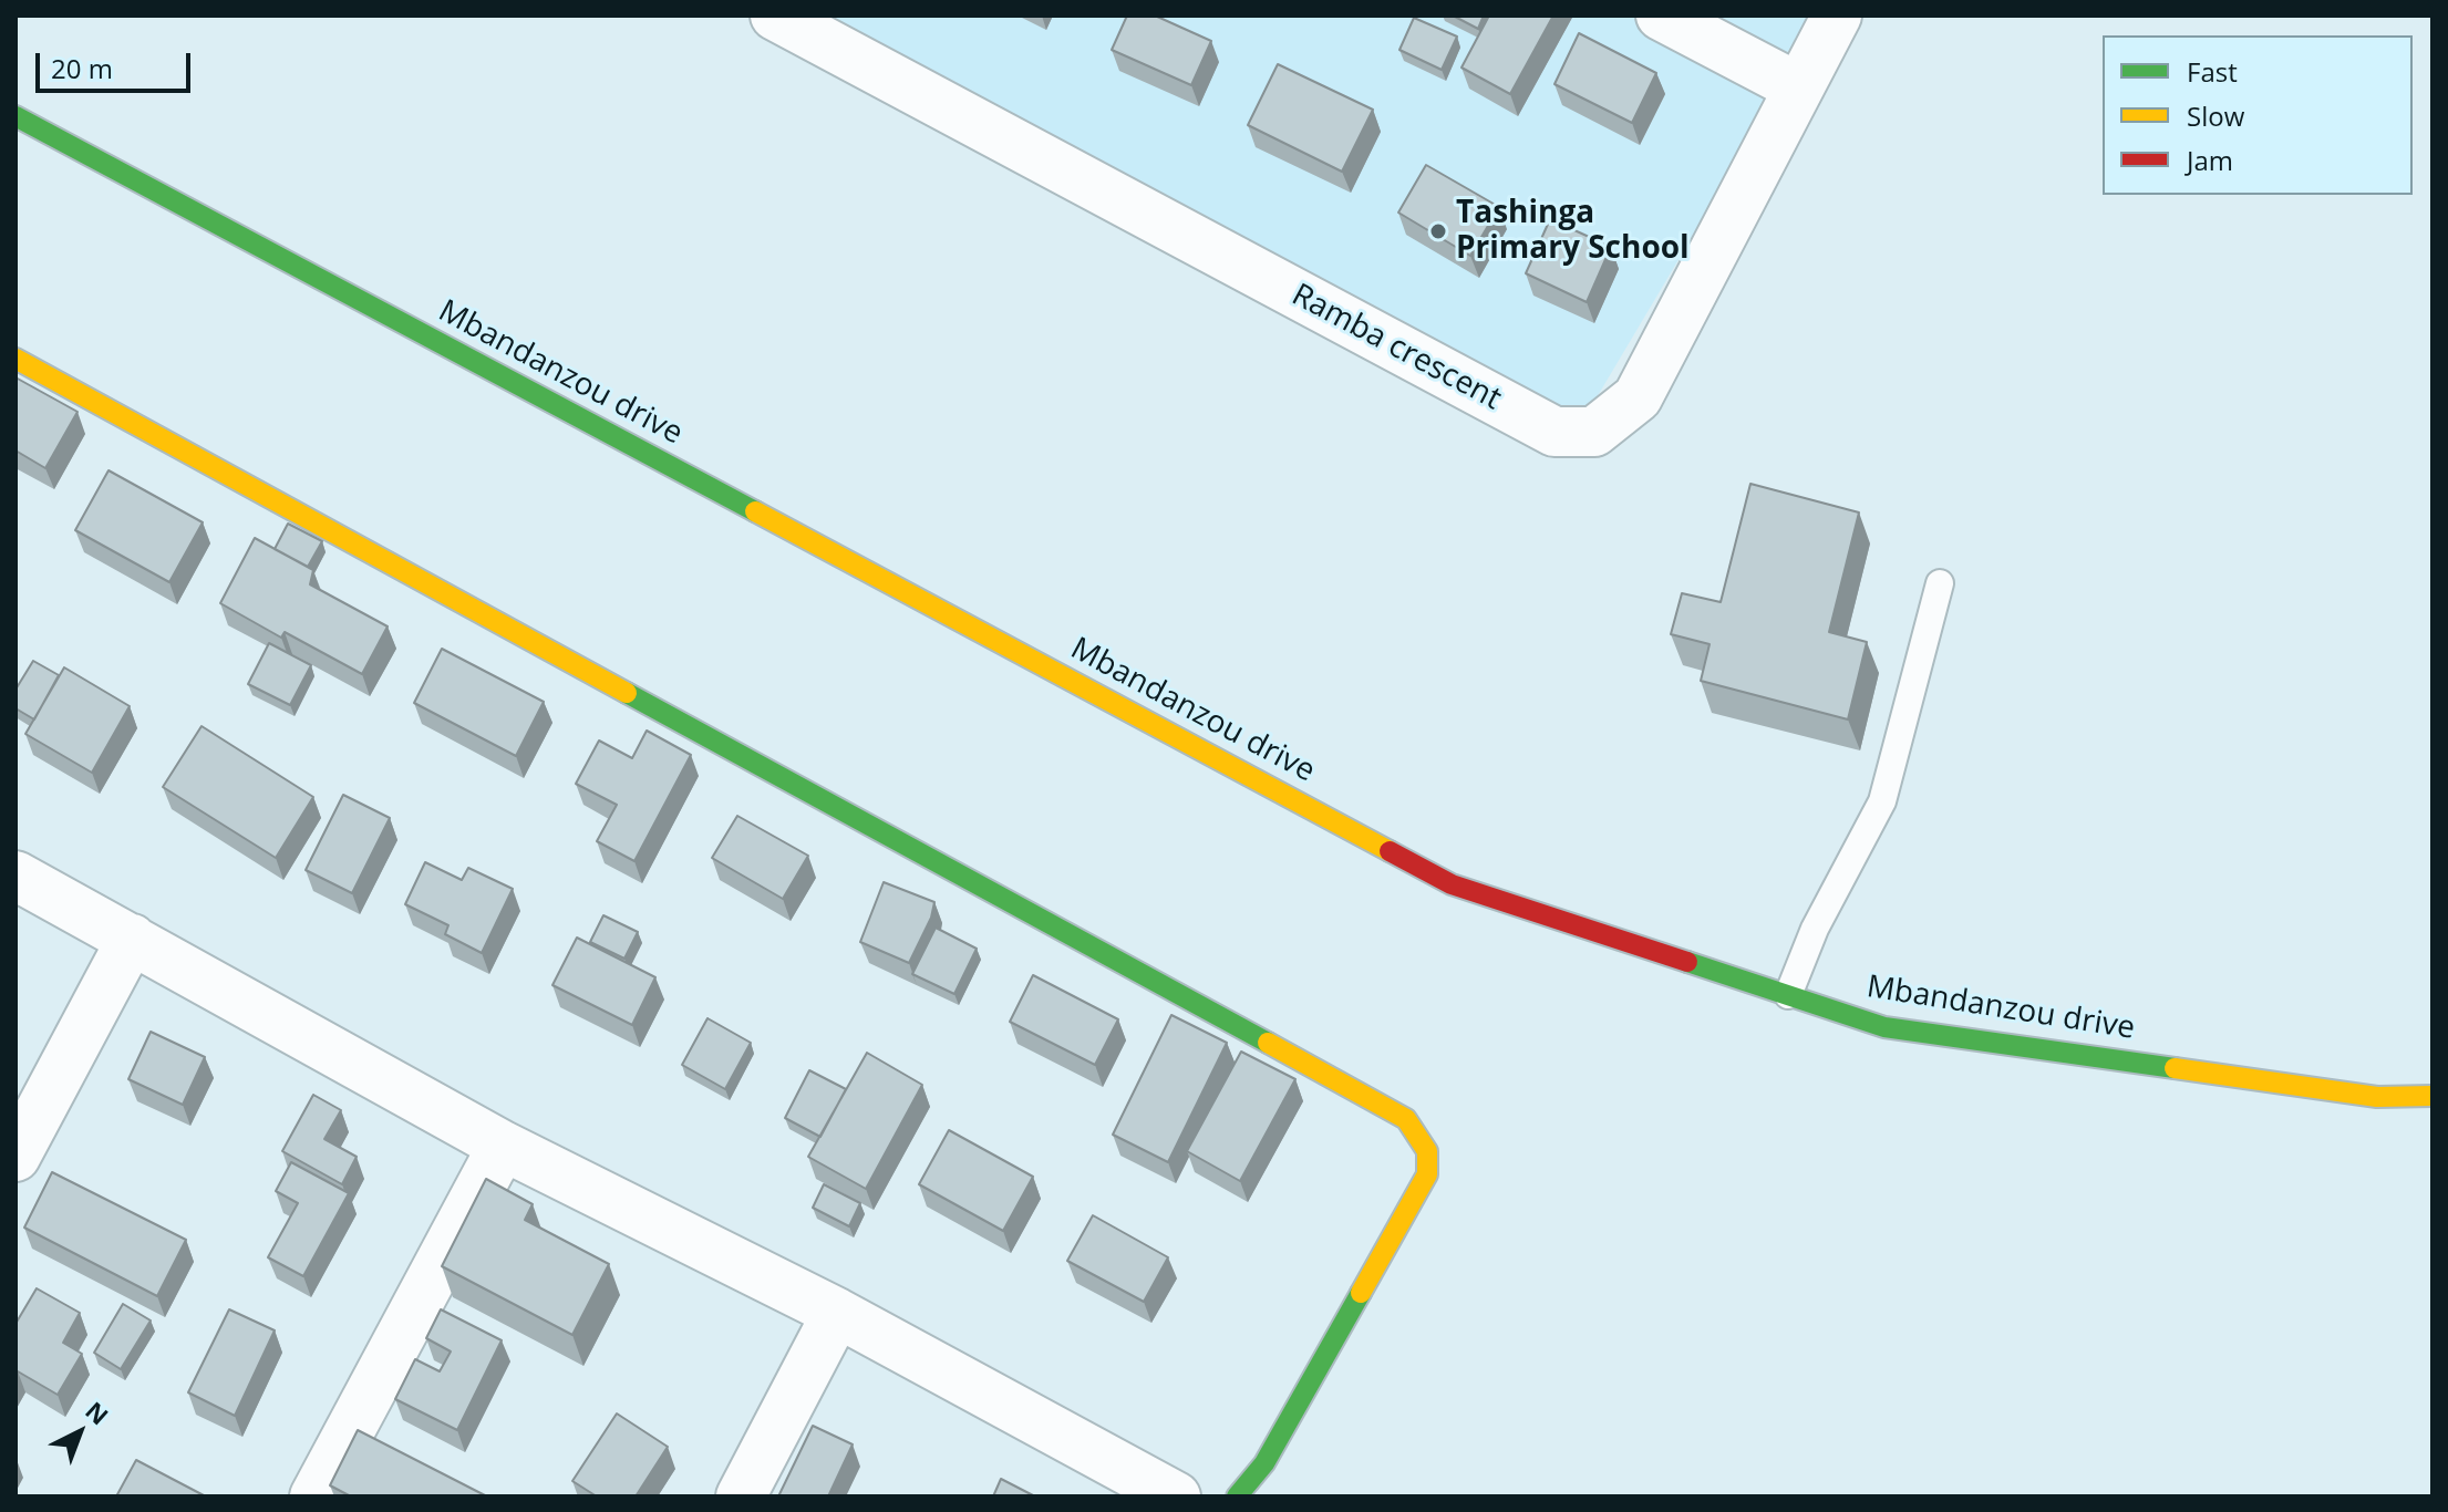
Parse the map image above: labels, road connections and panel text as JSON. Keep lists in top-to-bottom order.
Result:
{
  "streets": {
    "street": ["Ramba crescent", "Mbandanzou drive"]
  },
  "places": ["Tashinga Primary School"],
  "legend": ["Fast", "Slow", "Jam"],
  "scale_bar": "20 m",
  "north": "top right"
}
